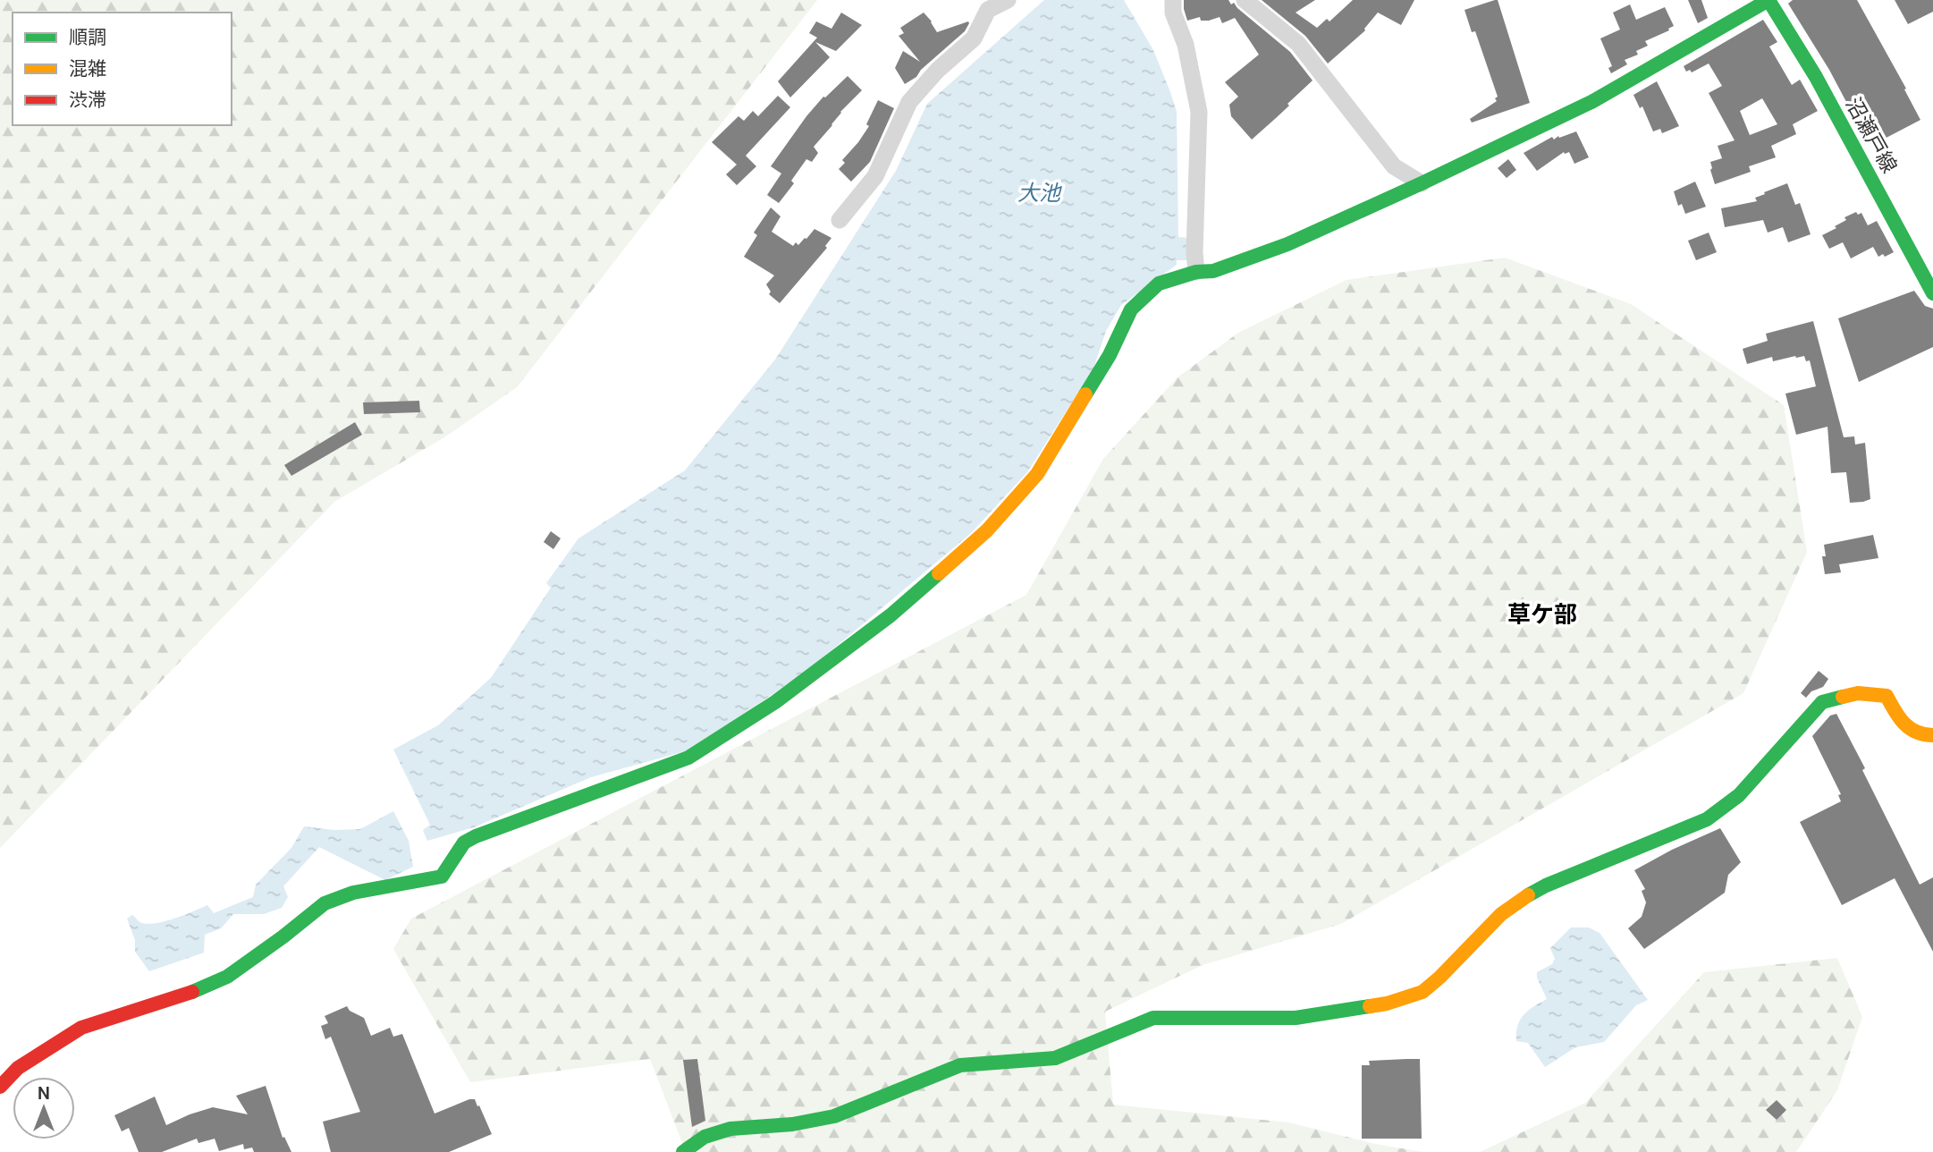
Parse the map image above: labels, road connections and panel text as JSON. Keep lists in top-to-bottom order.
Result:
{
  "streets": {
    "street": ["沼瀬戸線"]
  },
  "districts": ["草ケ部"],
  "water": ["大池"],
  "legend": ["順調", "混雑", "渋滞"],
  "north": "top"
}
